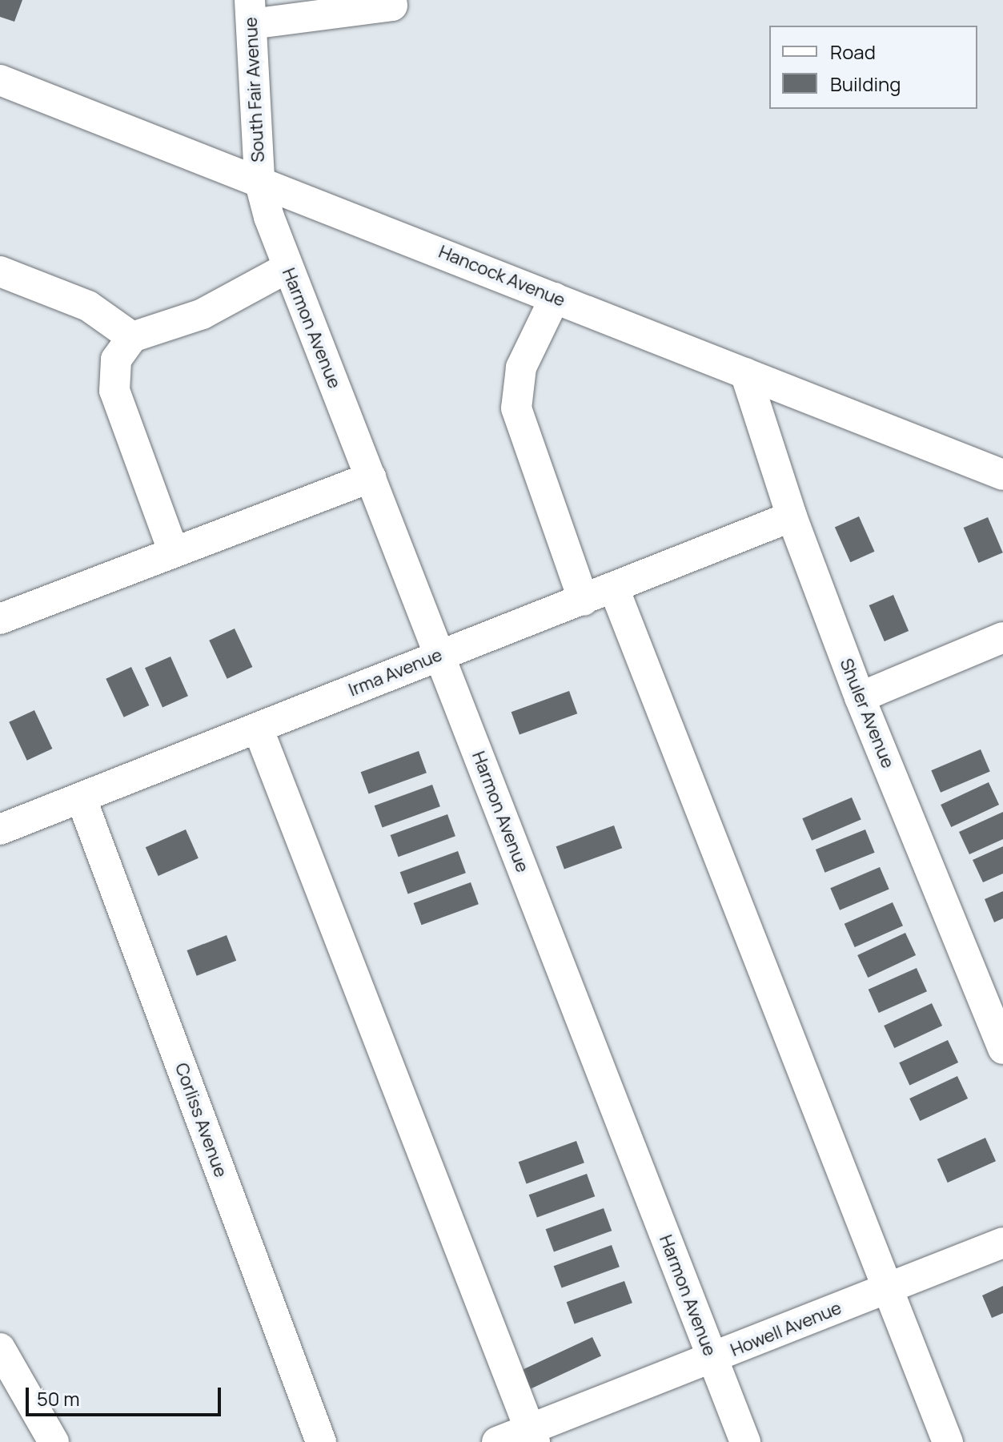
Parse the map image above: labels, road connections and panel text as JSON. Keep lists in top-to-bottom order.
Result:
{
  "streets": {
    "street": [
      "South Fair Avenue",
      "Hancock Avenue",
      "Harmon Avenue",
      "Irma Avenue",
      "Shuler Avenue",
      "Corliss Avenue",
      "Howell Avenue"
    ]
  },
  "crossings": [
    ["South Fair Avenue", "Hancock Avenue"],
    ["South Fair Avenue", "Harmon Avenue"],
    ["Hancock Avenue", "Harmon Avenue"],
    ["Hancock Avenue", "Shuler Avenue"],
    ["Harmon Avenue", "Irma Avenue"],
    ["Harmon Avenue", "Howell Avenue"],
    ["Irma Avenue", "Shuler Avenue"],
    ["Irma Avenue", "Corliss Avenue"]
  ],
  "legend": ["Road", "Building"],
  "scale_bar": "50 m"
}
